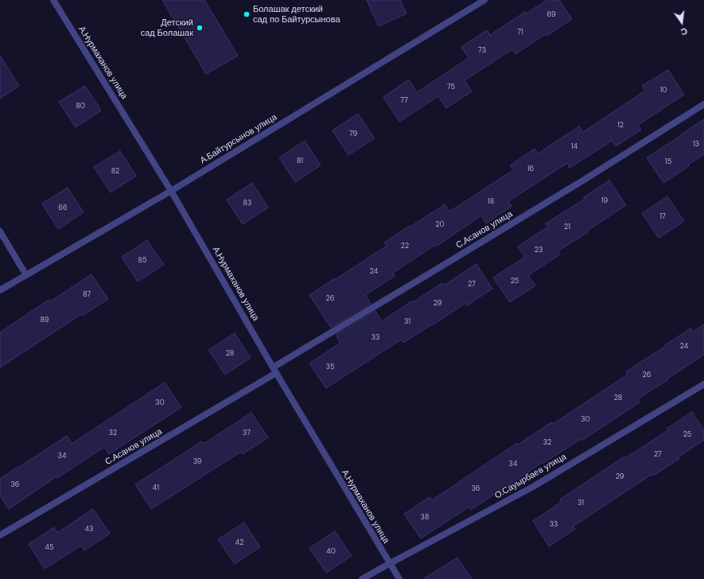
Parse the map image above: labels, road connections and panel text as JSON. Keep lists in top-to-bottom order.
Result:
{
  "streets": {
    "street": [
      "А.Нурмаханов улица",
      "А.Байтурсынов улица",
      "С.Асанов улица",
      "О.Сауырбаев улица"
    ]
  },
  "crossings": [
    ["А.Нурмаханов улица", "А.Байтурсынов улица"],
    ["А.Нурмаханов улица", "С.Асанов улица"],
    ["А.Нурмаханов улица", "О.Сауырбаев улица"]
  ],
  "places": ["Болашак детский сад по Байтурсынова", "Детский сад Болашак"],
  "house_numbers": [
    "69",
    "71",
    "73",
    "75",
    "10",
    "77",
    "80",
    "12",
    "79",
    "13",
    "14",
    "81",
    "15",
    "16",
    "82",
    "19",
    "18",
    "83",
    "66",
    "17",
    "20",
    "21",
    "22",
    "23",
    "85",
    "24",
    "25",
    "27",
    "87",
    "26",
    "29",
    "89",
    "31",
    "33",
    "24",
    "28",
    "35",
    "26",
    "28",
    "30",
    "30",
    "32",
    "37",
    "25",
    "32",
    "27",
    "34",
    "39",
    "34",
    "29",
    "36",
    "41",
    "36",
    "31",
    "38",
    "33",
    "43",
    "42",
    "45",
    "40"
  ],
  "north": "bottom"
}
